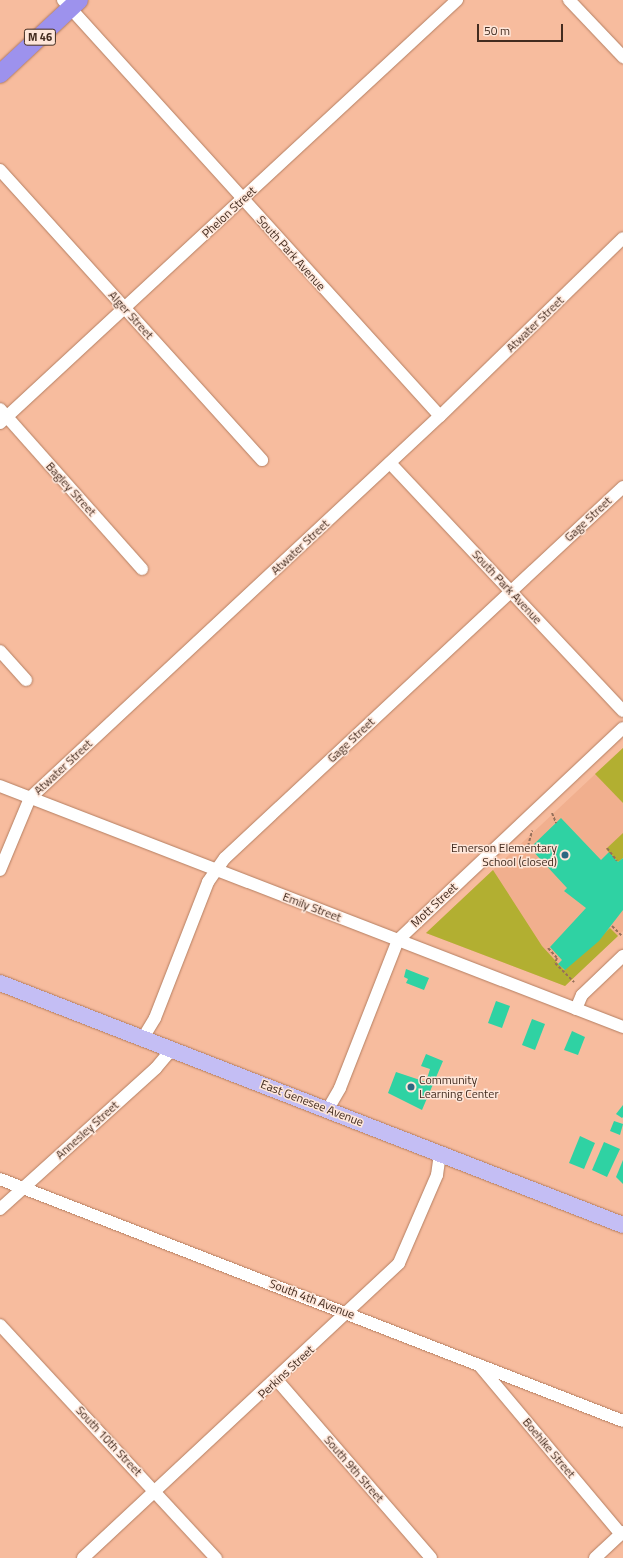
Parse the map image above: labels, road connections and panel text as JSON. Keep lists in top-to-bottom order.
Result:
{
  "streets": {
    "highway": ["M 46"],
    "main road": ["East Genesee Avenue"],
    "street": [
      "Phelon Street",
      "South Park Avenue",
      "Alger Street",
      "Atwater Street",
      "Bagley Street",
      "Gage Street",
      "Mott Street",
      "Emily Street",
      "Annesley Street",
      "South 4th Avenue",
      "Perkins Street",
      "South 10th Street",
      "Boehlke Street",
      "South 9th Street"
    ]
  },
  "crossings": [
    ["M 46", "South Park Avenue"],
    ["Phelon Street", "South Park Avenue"],
    ["Phelon Street", "Alger Street"],
    ["Phelon Street", "Bagley Street"],
    ["South Park Avenue", "Atwater Street"],
    ["South Park Avenue", "Gage Street"],
    ["Atwater Street", "Emily Street"],
    ["Gage Street", "Emily Street"],
    ["Gage Street", "East Genesee Avenue"],
    ["Mott Street", "Emily Street"],
    ["Mott Street", "East Genesee Avenue"],
    ["East Genesee Avenue", "Annesley Street"],
    ["East Genesee Avenue", "Perkins Street"],
    ["Annesley Street", "South 4th Avenue"],
    ["South 4th Avenue", "Perkins Street"],
    ["South 4th Avenue", "Boehlke Street"],
    ["Perkins Street", "South 10th Street"],
    ["Perkins Street", "South 9th Street"]
  ],
  "places": ["Emerson Elementary School (closed)", "Community Learning Center"],
  "scale_bar": "50 m"
}
